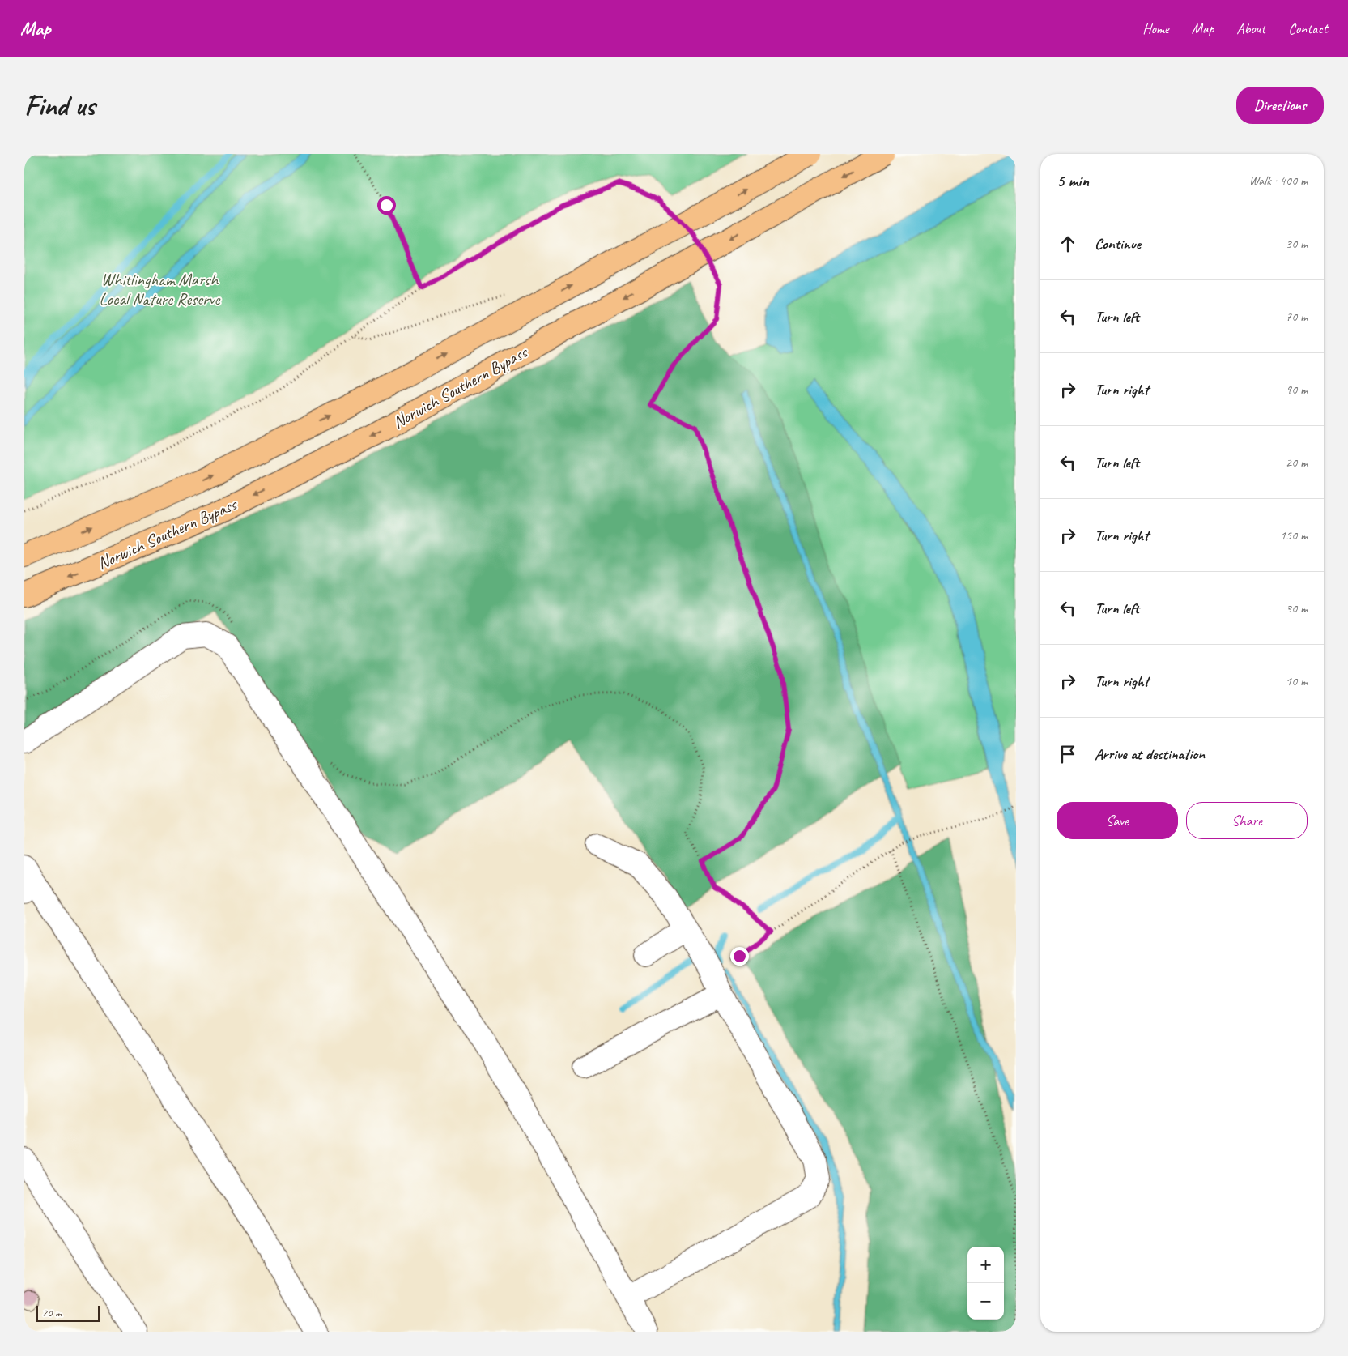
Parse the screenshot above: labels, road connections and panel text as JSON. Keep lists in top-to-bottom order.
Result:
{
  "streets": {
    "highway": ["Norwich Southern Bypass"]
  },
  "parks": ["Whitlingham Marsh Local Nature Reserve"],
  "scale_bar": "20 m",
  "page": {
    "header": "Map",
    "nav": [
      "Home",
      "Map",
      "About",
      "Contact"
    ],
    "buttons": [
      "Directions",
      ["Save", "Share"]
    ],
    "title": "Find us",
    "heading": ["5 min", "Walk · 400 m"],
    "list": [
      ["Continue", "30 m"],
      ["Turn left", "70 m"],
      ["Turn right", "90 m"],
      ["Turn left", "20 m"],
      ["Turn right", "150 m"],
      ["Turn left", "30 m"],
      ["Turn right", "10 m"],
      "Arrive at destination"
    ],
    "map_buttons": ["+", "−"],
    "scale": "20 m"
  }
}
